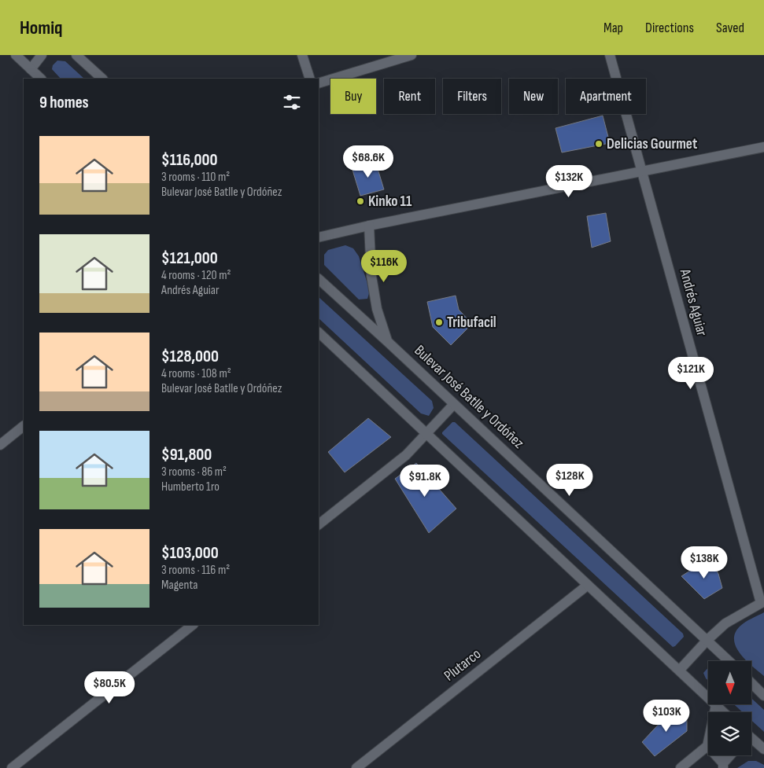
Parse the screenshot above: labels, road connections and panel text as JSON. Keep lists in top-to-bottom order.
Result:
{
  "streets": {
    "street": ["Andrés Aguiar", "Bulevar José Batlle y Ordóñez", "Plutarco"]
  },
  "places": ["Delicias Gourmet", "Kinko 11", "Tribufacil"],
  "north": "bottom",
  "page": {
    "header": "Homiq",
    "nav": ["Map", "Directions", "Saved"],
    "chip": [
      "Buy",
      "Rent",
      "Filters",
      "New",
      "Apartment"
    ],
    "heading": "9 homes",
    "list": [
      {
        "name": "$116,000",
        "note": "3 rooms · 110 m² · Bulevar José Batlle y Ordóñez"
      },
      {
        "name": "$121,000",
        "note": "4 rooms · 120 m² · Andrés Aguiar"
      },
      {
        "name": "$128,000",
        "note": "4 rooms · 108 m² · Bulevar José Batlle y Ordóñez"
      },
      {
        "name": "$91,800",
        "note": "3 rooms · 86 m² · Humberto 1ro"
      },
      {
        "name": "$103,000",
        "note": "3 rooms · 116 m² · Magenta"
      }
    ],
    "price": [
      "$68.6K",
      "$132K",
      "$116K",
      "$121K",
      "$128K",
      "$91.8K",
      "$138K",
      "$80.5K",
      "$103K"
    ]
  }
}
